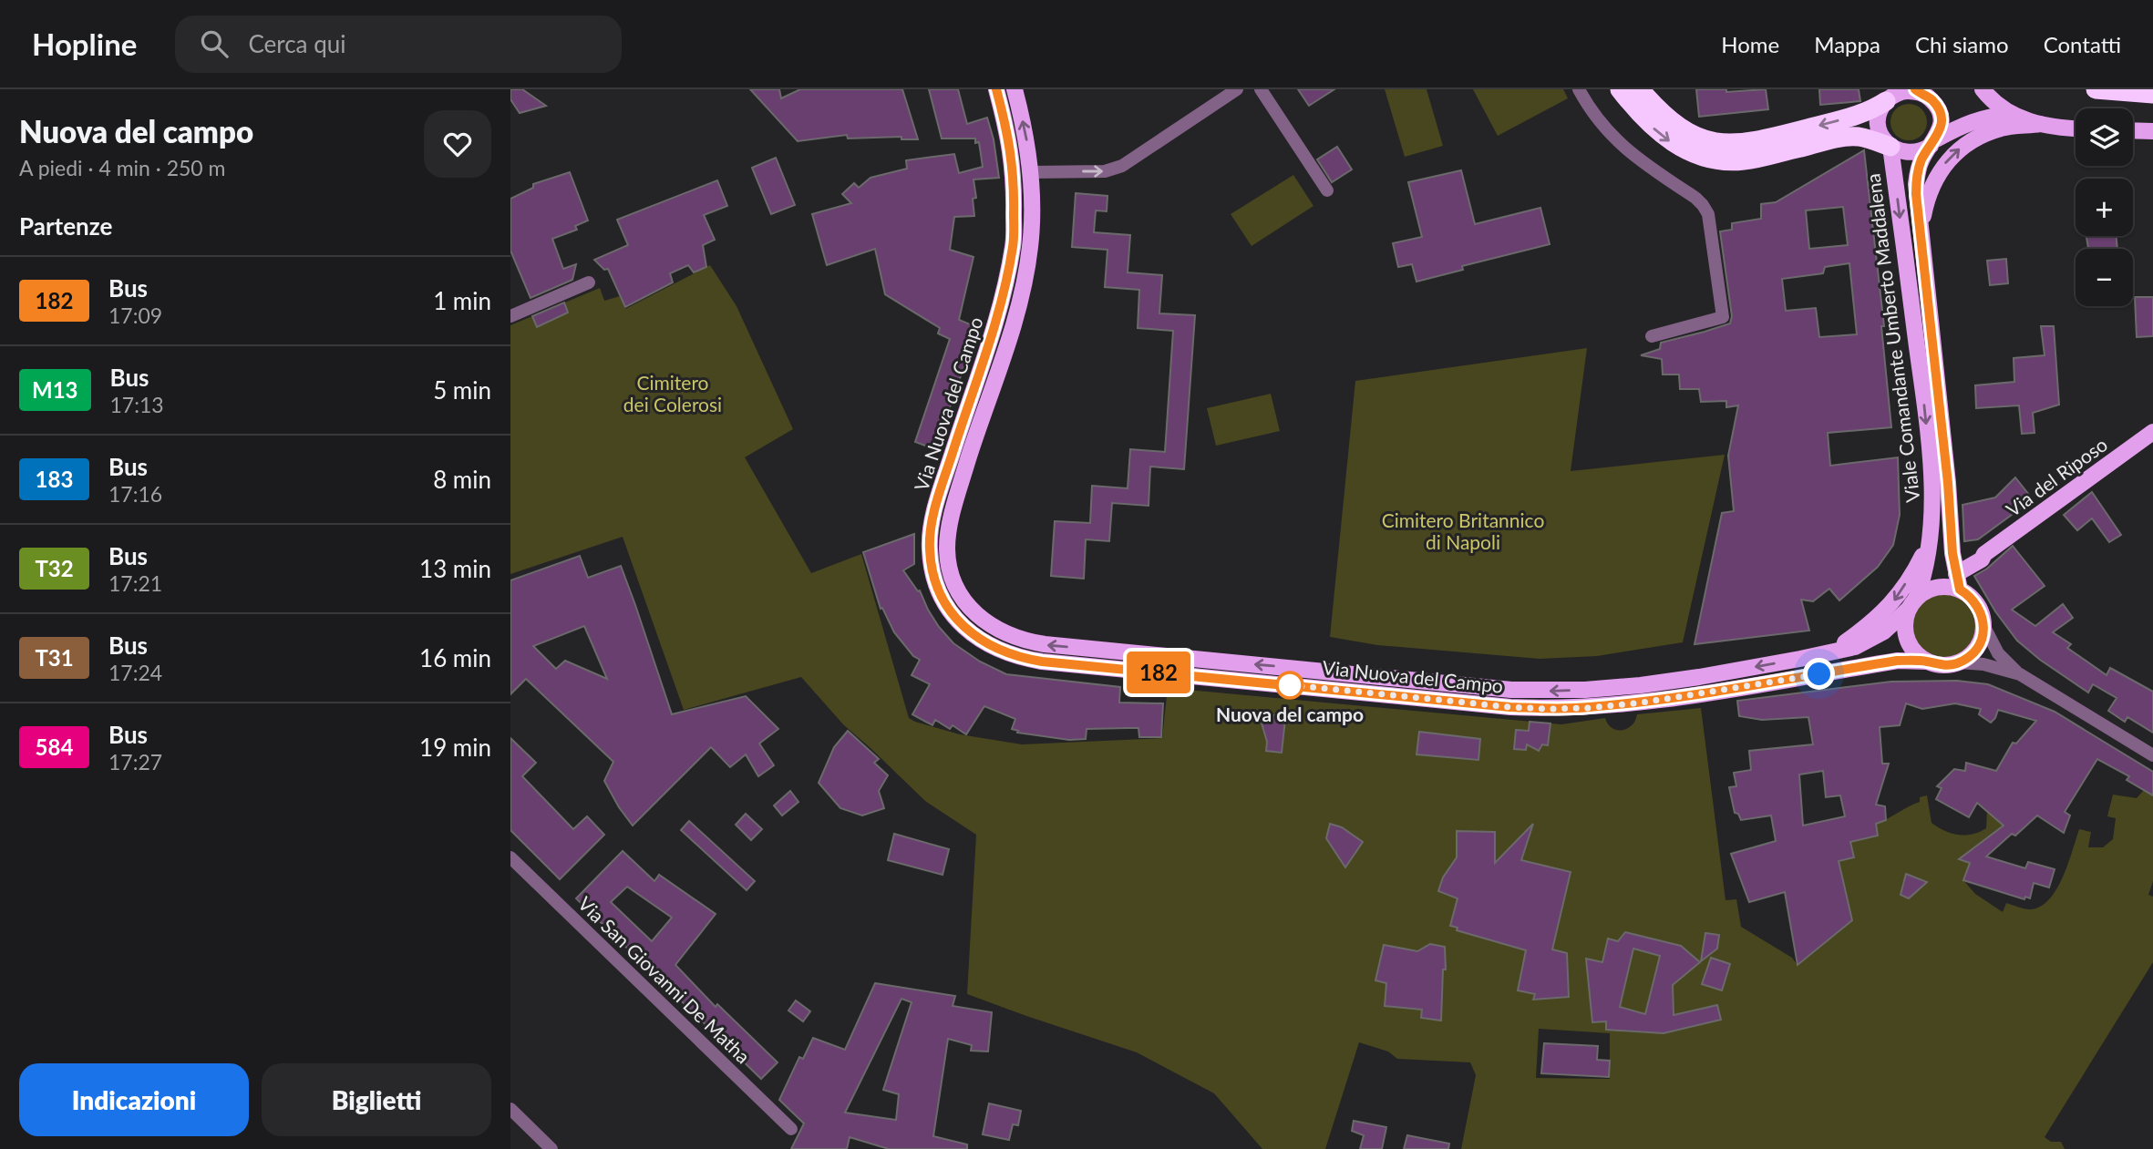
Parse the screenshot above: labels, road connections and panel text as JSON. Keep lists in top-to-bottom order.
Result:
{
  "streets": {
    "main road": ["Viale Comandante Umberto Maddalena", "Via Nuova del Campo", "Via del Riposo"],
    "street": ["Via San Giovanni De Matha"]
  },
  "crossings": [
    ["Viale Comandante Umberto Maddalena", "Via Nuova del Campo"],
    ["Viale Comandante Umberto Maddalena", "Via del Riposo"],
    ["Via Nuova del Campo", "Via del Riposo"]
  ],
  "parks": ["Cimitero dei Colerosi", "Cimitero Britannico di Napoli"],
  "places": ["Nuova del campo"],
  "lines": ["bus line 182"],
  "page": {
    "header": "Hopline",
    "search": "Cerca qui",
    "nav": [
      "Home",
      "Mappa",
      "Chi siamo",
      "Contatti"
    ],
    "heading": [
      ["Nuova del campo", "A piedi · 4 min · 250 m"],
      "Partenze"
    ],
    "on_map": "182",
    "map_buttons": ["+", "−"],
    "list": [
      {
        "mark": "182",
        "name": "Bus",
        "note": "17:09",
        "value": "1 min"
      },
      {
        "mark": "M13",
        "name": "Bus",
        "note": "17:13",
        "value": "5 min"
      },
      {
        "mark": "183",
        "name": "Bus",
        "note": "17:16",
        "value": "8 min"
      },
      {
        "mark": "T32",
        "name": "Bus",
        "note": "17:21",
        "value": "13 min"
      },
      {
        "mark": "T31",
        "name": "Bus",
        "note": "17:24",
        "value": "16 min"
      },
      {
        "mark": "584",
        "name": "Bus",
        "note": "17:27",
        "value": "19 min"
      }
    ],
    "buttons": ["Indicazioni", "Biglietti"]
  }
}
